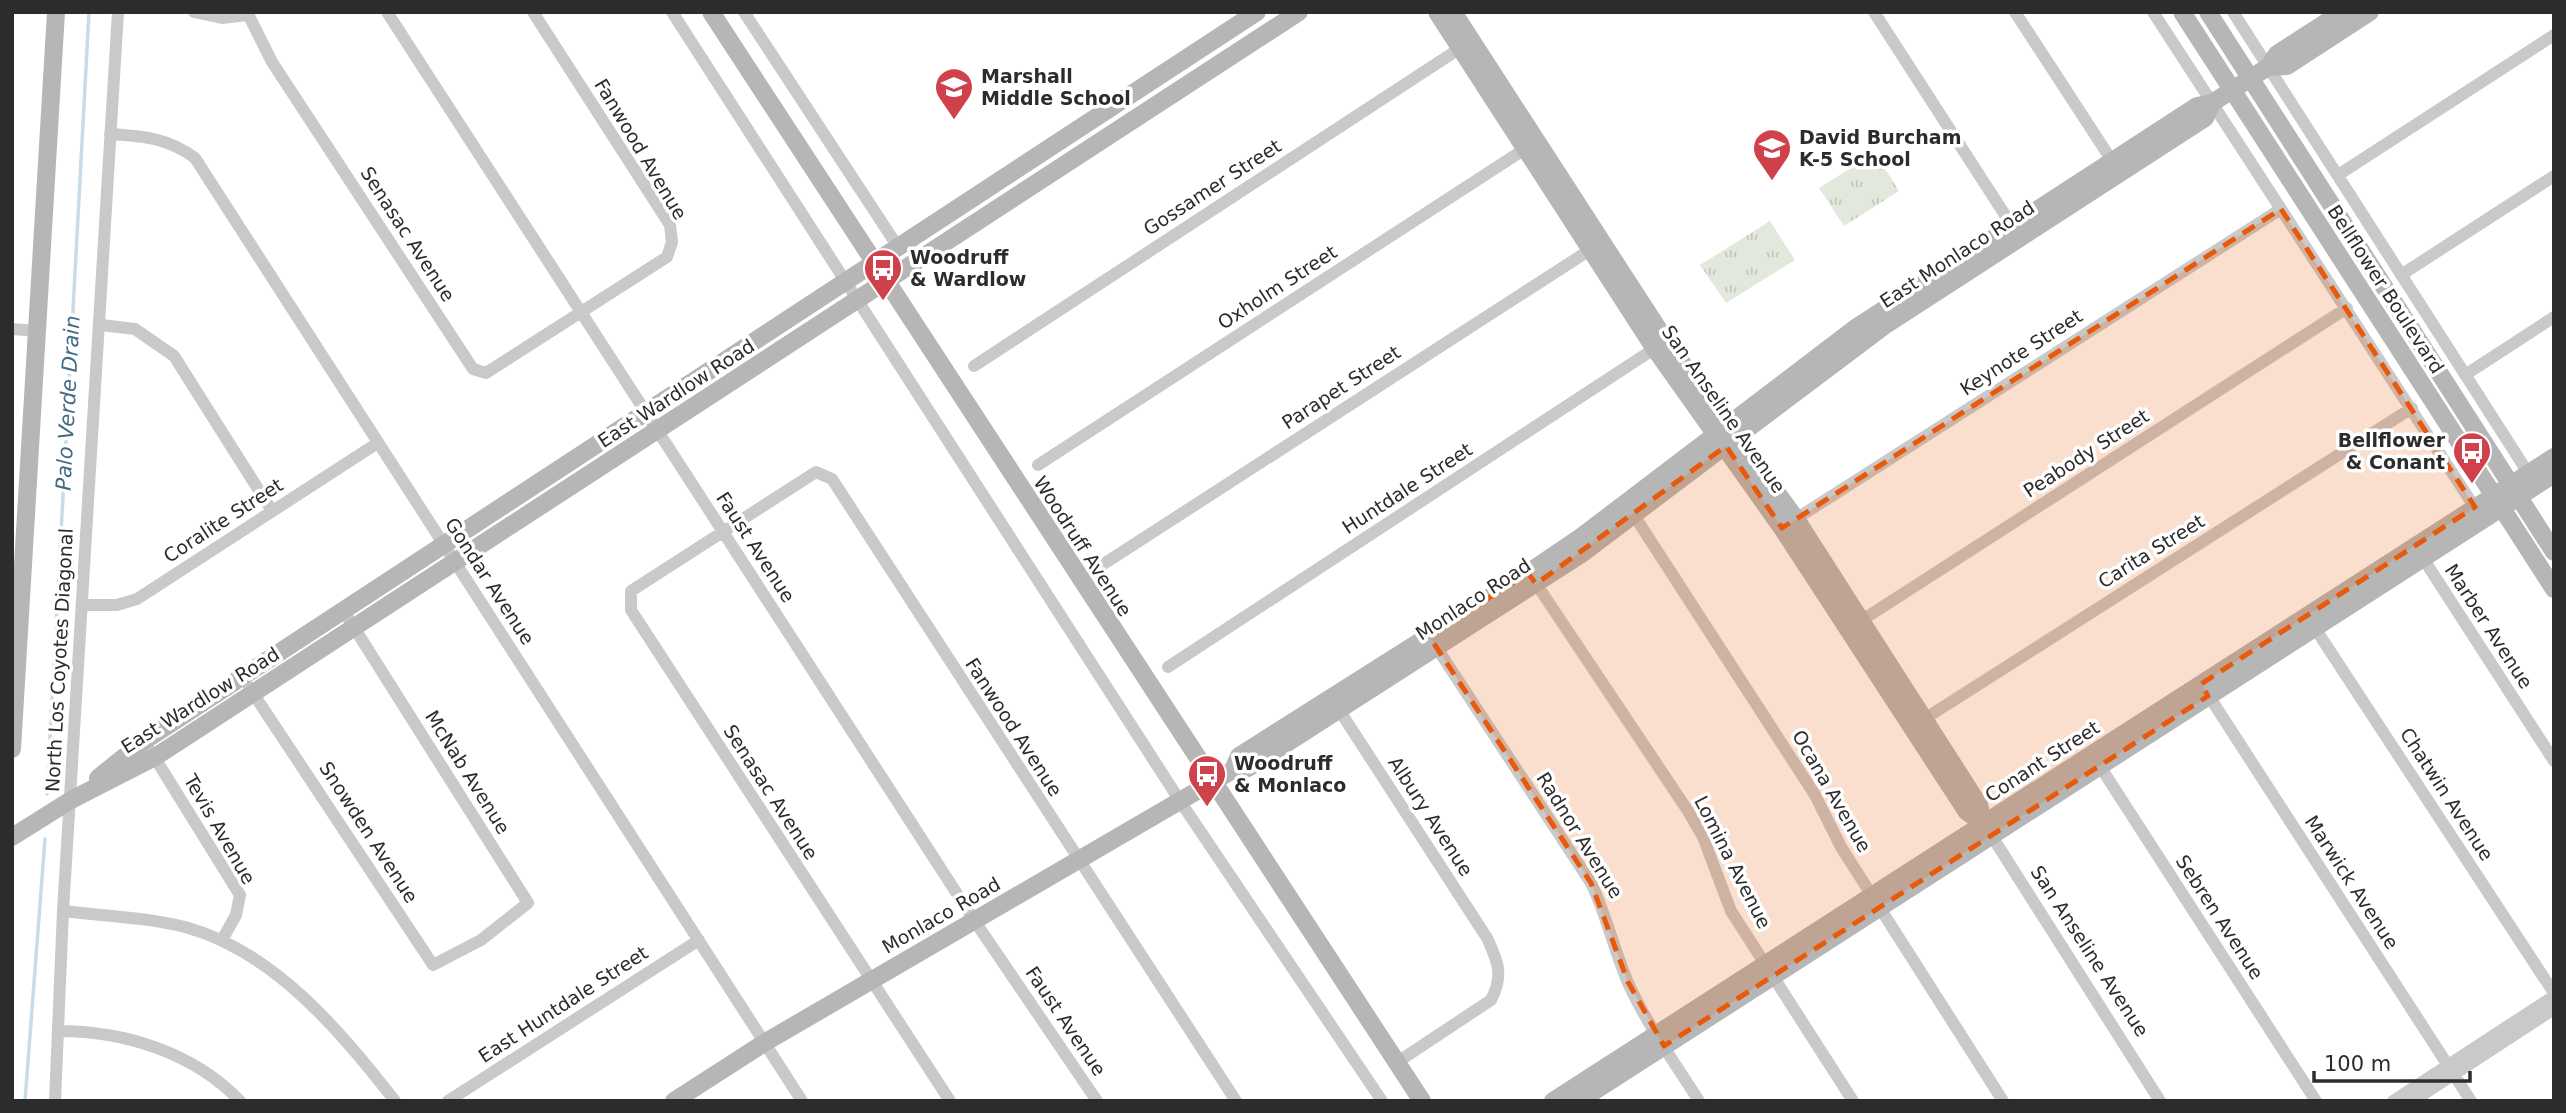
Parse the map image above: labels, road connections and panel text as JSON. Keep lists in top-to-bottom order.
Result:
{
  "streets": {
    "main road": [
      "East Monlaco Road",
      "Bellflower Boulevard",
      "East Wardlow Road",
      "San Anseline Avenue",
      "Woodruff Avenue",
      "Monlaco Road",
      "Conant Street"
    ],
    "street": [
      "Fanwood Avenue",
      "Gossamer Street",
      "Senasac Avenue",
      "Oxholm Street",
      "Keynote Street",
      "Parapet Street",
      "Peabody Street",
      "Huntdale Street",
      "Coralite Street",
      "Faust Avenue",
      "Carita Street",
      "Gondar Avenue",
      "Marber Avenue",
      "North Los Coyotes Diagonal",
      "McNab Avenue",
      "Ocana Avenue",
      "Chatwin Avenue",
      "Albury Avenue",
      "Tevis Avenue",
      "Snowden Avenue",
      "Radnor Avenue",
      "Lomina Avenue",
      "Marwick Avenue",
      "Sebren Avenue",
      "East Huntdale Street"
    ]
  },
  "crossings": [
    ["Fanwood Avenue", "Senasac Avenue"],
    ["Fanwood Avenue", "Faust Avenue"],
    ["Fanwood Avenue", "Monlaco Road"],
    ["Gossamer Street", "San Anseline Avenue"],
    ["Senasac Avenue", "Faust Avenue"],
    ["Senasac Avenue", "Monlaco Road"],
    ["East Monlaco Road", "Bellflower Boulevard"],
    ["East Monlaco Road", "San Anseline Avenue"],
    ["East Monlaco Road", "Monlaco Road"],
    ["Oxholm Street", "San Anseline Avenue"],
    ["Bellflower Boulevard", "Conant Street"],
    ["Keynote Street", "San Anseline Avenue"],
    ["Parapet Street", "San Anseline Avenue"],
    ["East Wardlow Road", "Woodruff Avenue"],
    ["East Wardlow Road", "Faust Avenue"],
    ["East Wardlow Road", "Gondar Avenue"],
    ["East Wardlow Road", "North Los Coyotes Diagonal"],
    ["East Wardlow Road", "McNab Avenue"],
    ["East Wardlow Road", "Tevis Avenue"],
    ["East Wardlow Road", "Snowden Avenue"],
    ["San Anseline Avenue", "Peabody Street"],
    ["San Anseline Avenue", "Huntdale Street"],
    ["San Anseline Avenue", "Carita Street"],
    ["San Anseline Avenue", "Monlaco Road"],
    ["San Anseline Avenue", "Conant Street"],
    ["Coralite Street", "Gondar Avenue"],
    ["Coralite Street", "North Los Coyotes Diagonal"],
    ["Woodruff Avenue", "Monlaco Road"],
    ["Woodruff Avenue", "Albury Avenue"],
    ["Faust Avenue", "Monlaco Road"],
    ["Gondar Avenue", "Monlaco Road"],
    ["Gondar Avenue", "North Los Coyotes Diagonal"],
    ["Gondar Avenue", "East Huntdale Street"],
    ["Monlaco Road", "Ocana Avenue"],
    ["Monlaco Road", "Albury Avenue"],
    ["Monlaco Road", "Radnor Avenue"],
    ["Monlaco Road", "Lomina Avenue"],
    ["Marber Avenue", "Conant Street"],
    ["Conant Street", "Ocana Avenue"],
    ["Conant Street", "Chatwin Avenue"],
    ["Conant Street", "Radnor Avenue"],
    ["Conant Street", "Lomina Avenue"],
    ["Conant Street", "Marwick Avenue"],
    ["Conant Street", "Sebren Avenue"],
    ["McNab Avenue", "Snowden Avenue"]
  ],
  "water": ["Palo Verde Drain"],
  "places": {
    "school or university": ["Marshall Middle School", "David Burcham K-5 School"],
    "bus stop": ["Woodruff & Wardlow", "Bellflower & Conant", "Woodruff & Monlaco"]
  },
  "scale_bar": "100 m"
}
